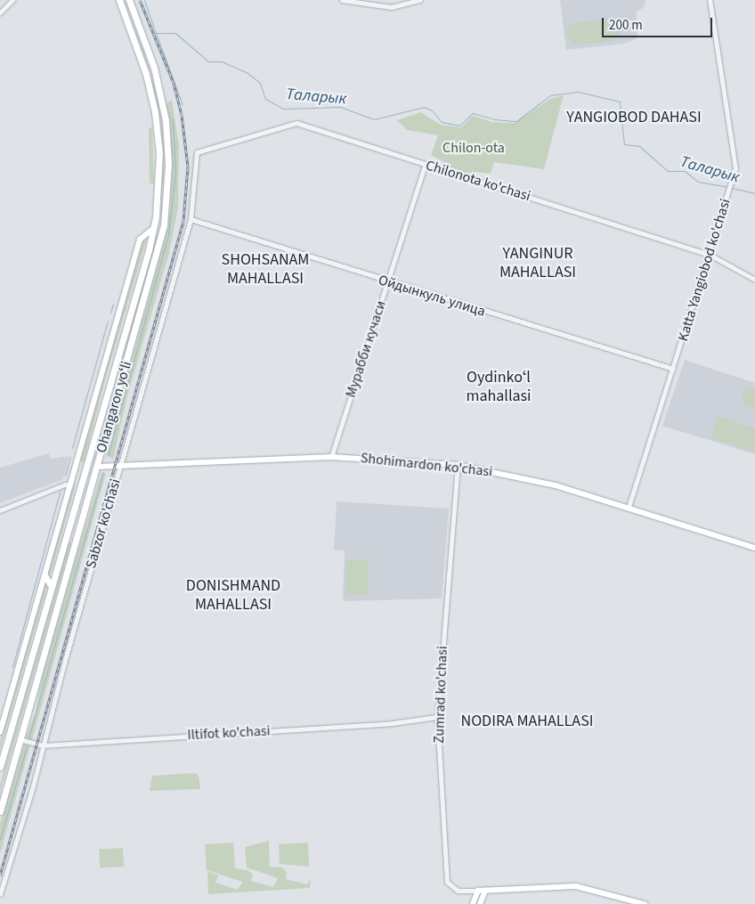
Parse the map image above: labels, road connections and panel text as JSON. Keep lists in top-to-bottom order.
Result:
{
  "streets": {
    "highway": ["Ohangaron yoʻli", "Shohimardon ko'chasi"],
    "main road": ["Zumrad ko'chasi"],
    "street": [
      "Chilonota ko'chasi",
      "Katta Yangiobod ko'chasi",
      "Ойдынкуль улица",
      "Мурабби кучаси",
      "Sabzor ko'chasi",
      "Iltifot ko'chasi"
    ]
  },
  "crossings": [
    ["Chilonota ko'chasi", "Katta Yangiobod ko'chasi"],
    ["Chilonota ko'chasi", "Мурабби кучаси"],
    ["Chilonota ko'chasi", "Sabzor ko'chasi"],
    ["Katta Yangiobod ko'chasi", "Ойдынкуль улица"],
    ["Katta Yangiobod ko'chasi", "Shohimardon ko'chasi"],
    ["Ойдынкуль улица", "Мурабби кучаси"],
    ["Ойдынкуль улица", "Sabzor ko'chasi"],
    ["Мурабби кучаси", "Shohimardon ko'chasi"],
    ["Ohangaron yoʻli", "Shohimardon ko'chasi"],
    ["Ohangaron yoʻli", "Iltifot ko'chasi"],
    ["Shohimardon ko'chasi", "Sabzor ko'chasi"],
    ["Shohimardon ko'chasi", "Zumrad ko'chasi"],
    ["Sabzor ko'chasi", "Iltifot ko'chasi"],
    ["Zumrad ko'chasi", "Iltifot ko'chasi"]
  ],
  "districts": [
    "YANGIOBOD DAHASI",
    "YANGINUR MAHALLASI",
    "SHOHSANAM MAHALLASI",
    "Oydinkoʻl mahallasi",
    "DONISHMAND MAHALLASI",
    "NODIRA MAHALLASI"
  ],
  "water": ["Таларык"],
  "parks": ["Chilon-ota"],
  "scale_bar": "200 m"
}
